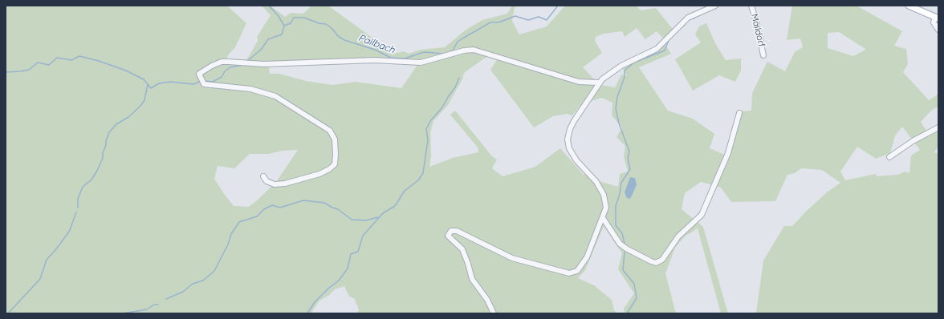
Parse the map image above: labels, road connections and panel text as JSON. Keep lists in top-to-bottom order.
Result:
{
  "streets": {
    "street": ["Maildorf"]
  },
  "water": ["Pailbach"]
}
